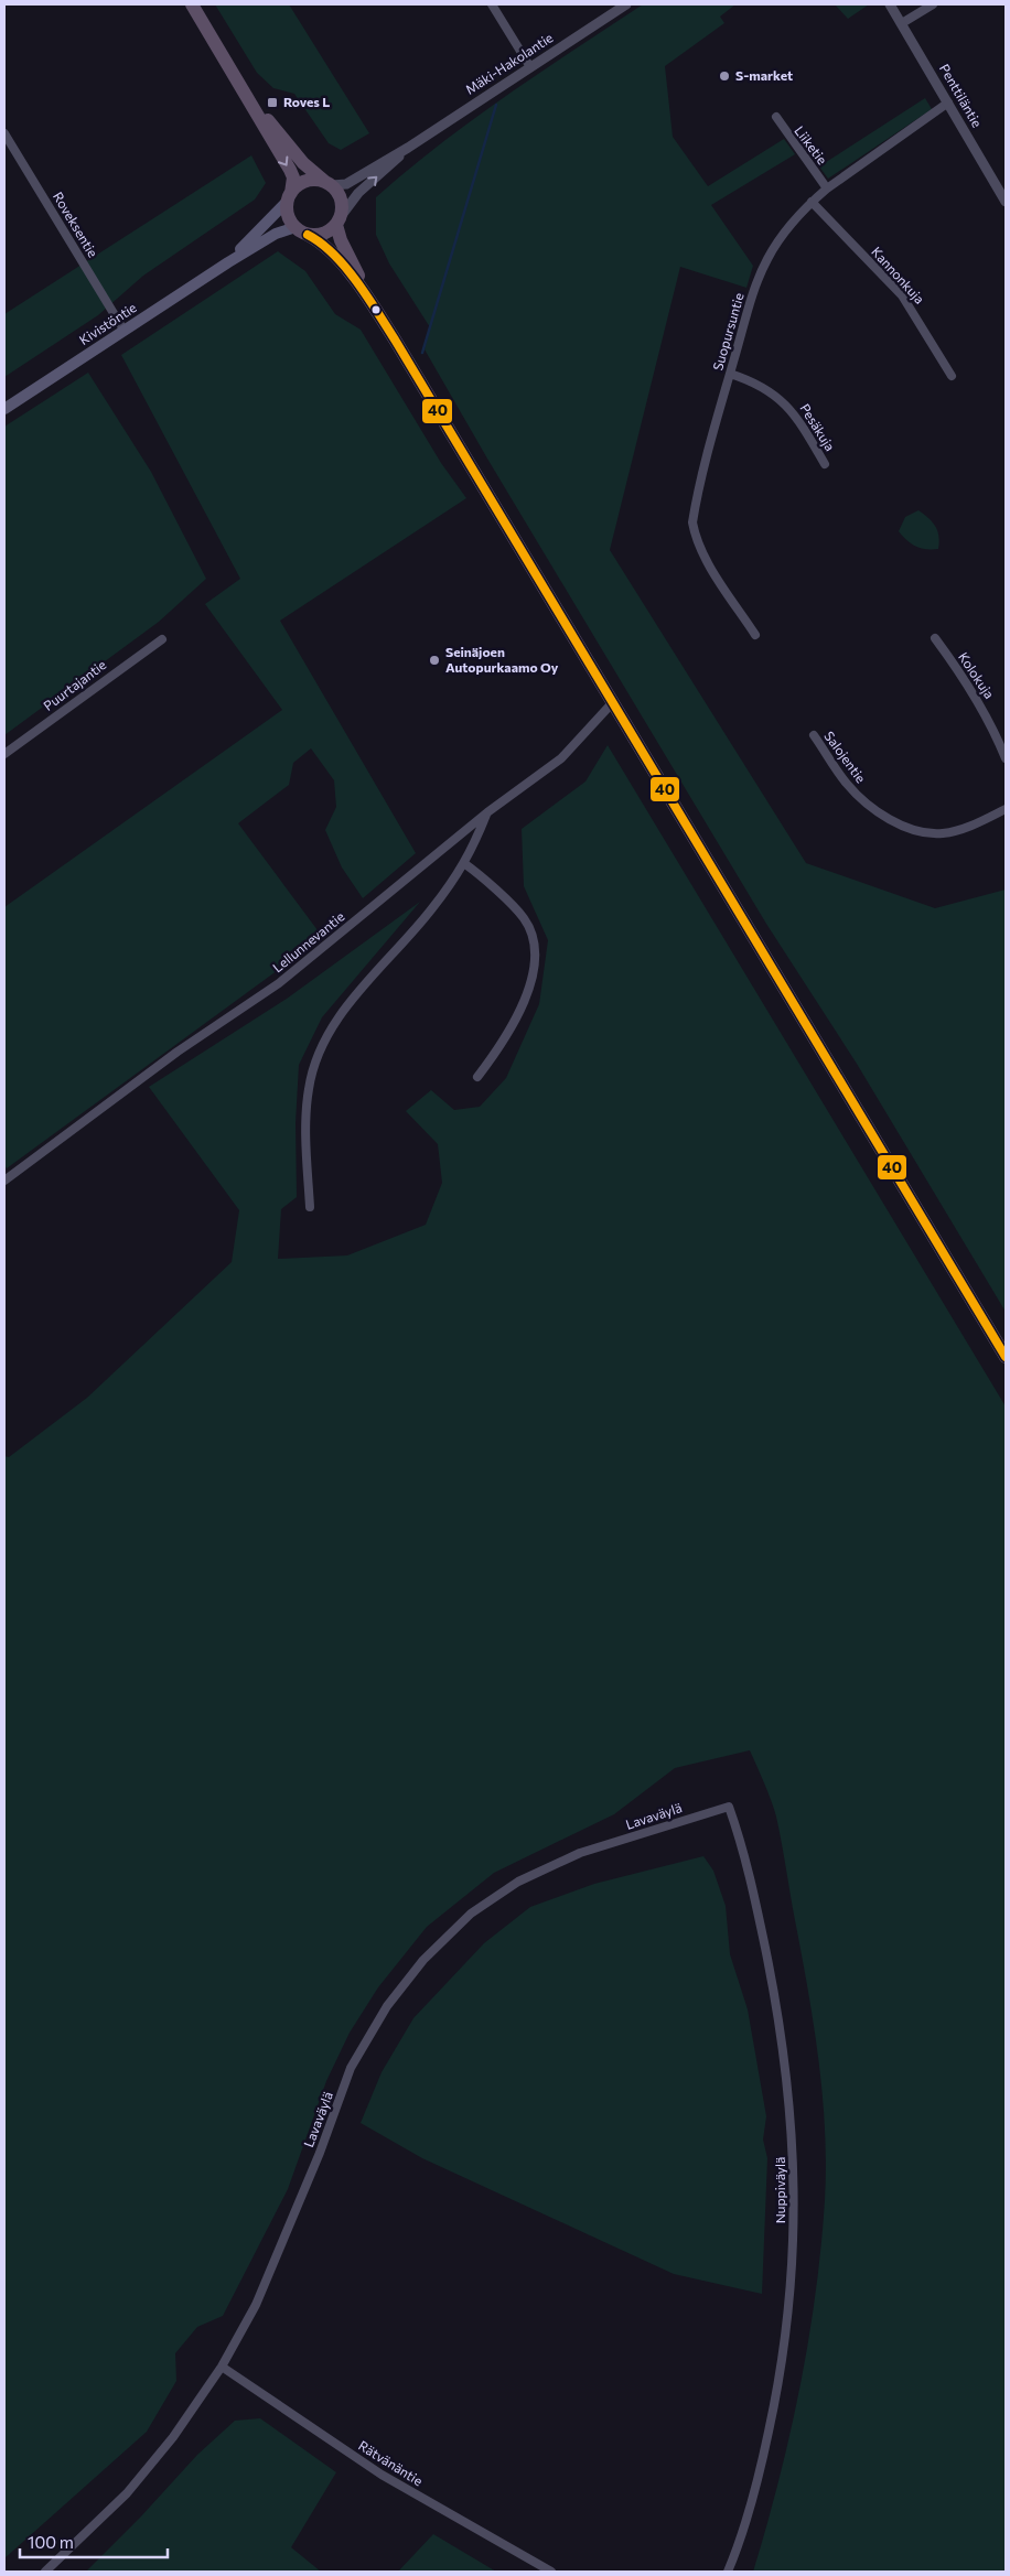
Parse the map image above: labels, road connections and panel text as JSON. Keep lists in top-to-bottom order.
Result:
{
  "streets": {
    "main road": ["Kivistöntie"],
    "street": [
      "Mäki-Hakolantie",
      "Penttiläntie",
      "Liiketie",
      "Roveksentie",
      "Kannonkuja",
      "Suopursuntie",
      "Pesäkuja",
      "Kolokuja",
      "Puurtajantie",
      "Salojentie",
      "Lellunnevantie",
      "Lavaväylä",
      "Nuppiväylä",
      "Rätvänäntie"
    ]
  },
  "crossings": [
    ["Mäki-Hakolantie", "Kivistöntie"],
    ["Penttiläntie", "Suopursuntie"],
    ["Liiketie", "Suopursuntie"],
    ["Roveksentie", "Kivistöntie"],
    ["Kannonkuja", "Suopursuntie"],
    ["Suopursuntie", "Pesäkuja"],
    ["Lavaväylä", "Nuppiväylä"],
    ["Lavaväylä", "Rätvänäntie"]
  ],
  "places": {
    "other": ["S-market", "Seinäjoen Autopurkaamo Oy"],
    "transit": ["Roves L"]
  },
  "lines": ["transit line 40"],
  "scale_bar": "100 m"
}
